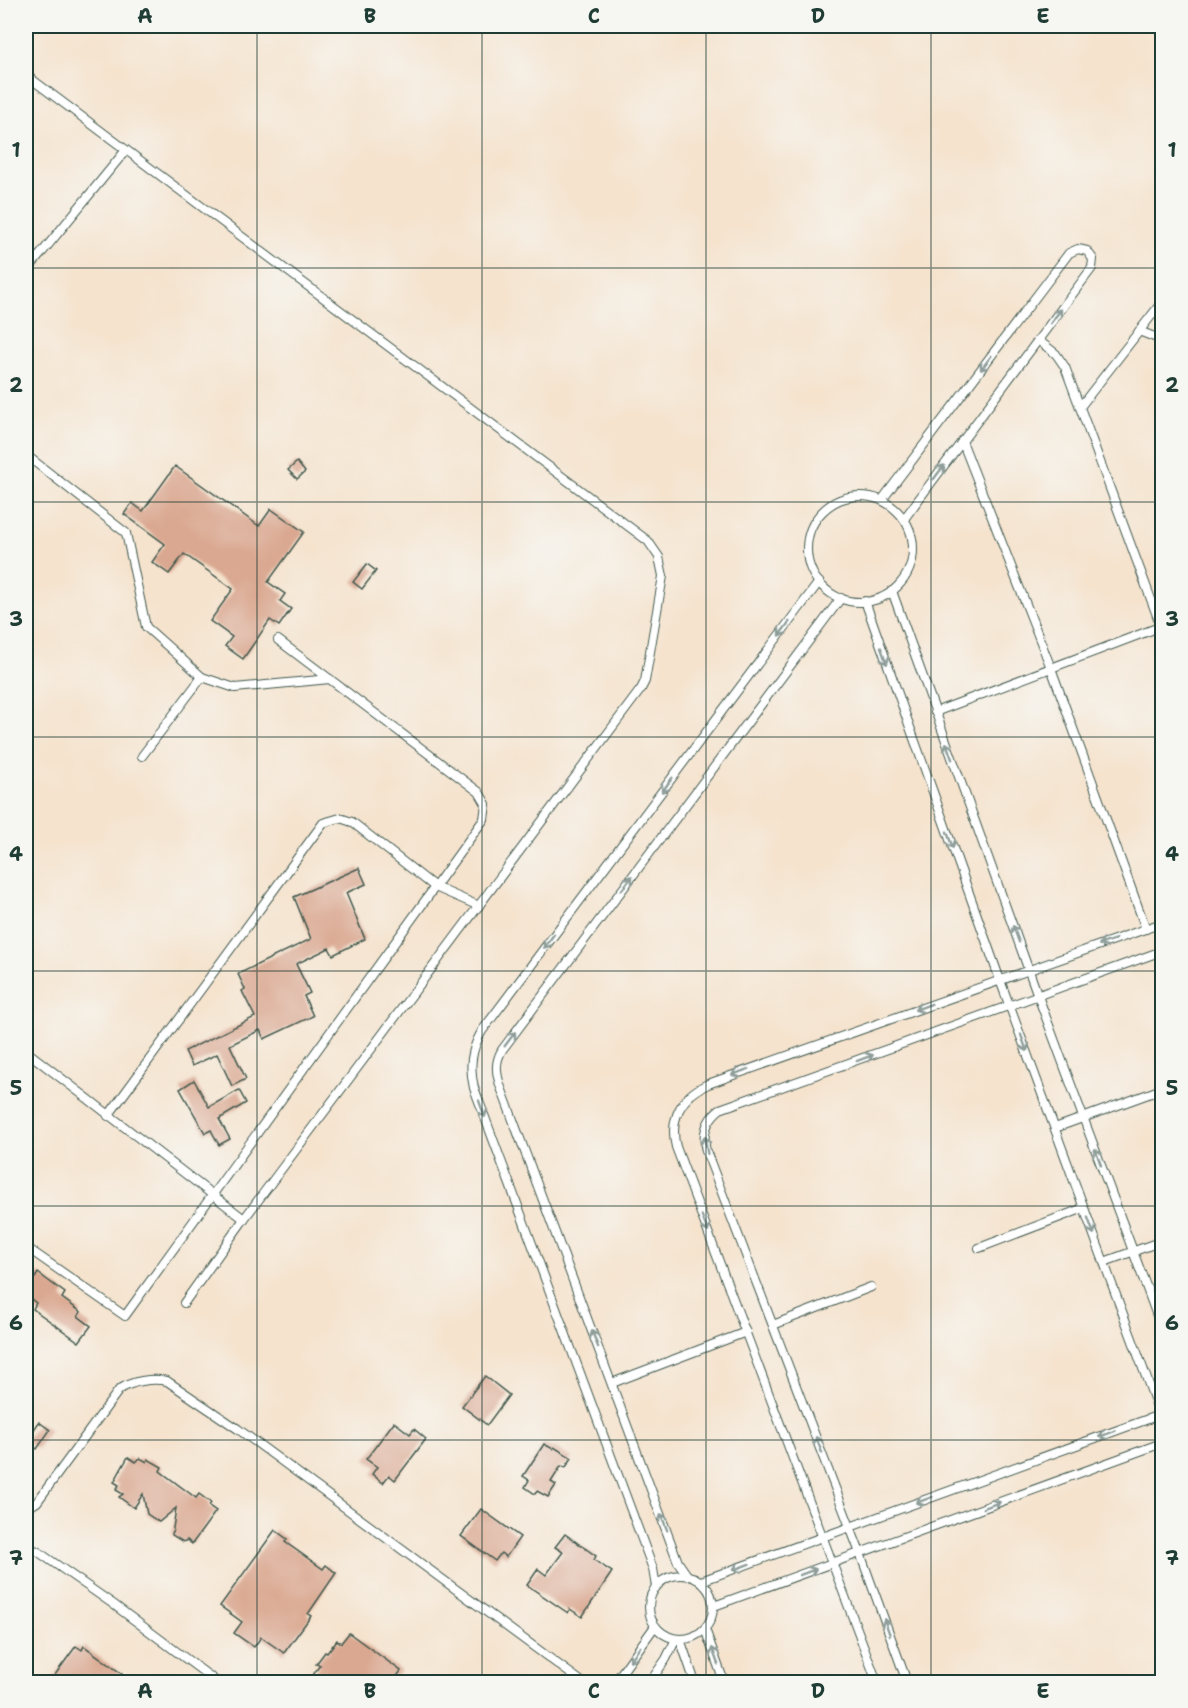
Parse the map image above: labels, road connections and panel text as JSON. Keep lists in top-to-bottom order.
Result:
{
  "grid": {
    "columns": [
      "A",
      "B",
      "C",
      "D",
      "E"
    ],
    "rows": [
      "1",
      "2",
      "3",
      "4",
      "5",
      "6",
      "7"
    ]
  }
}
